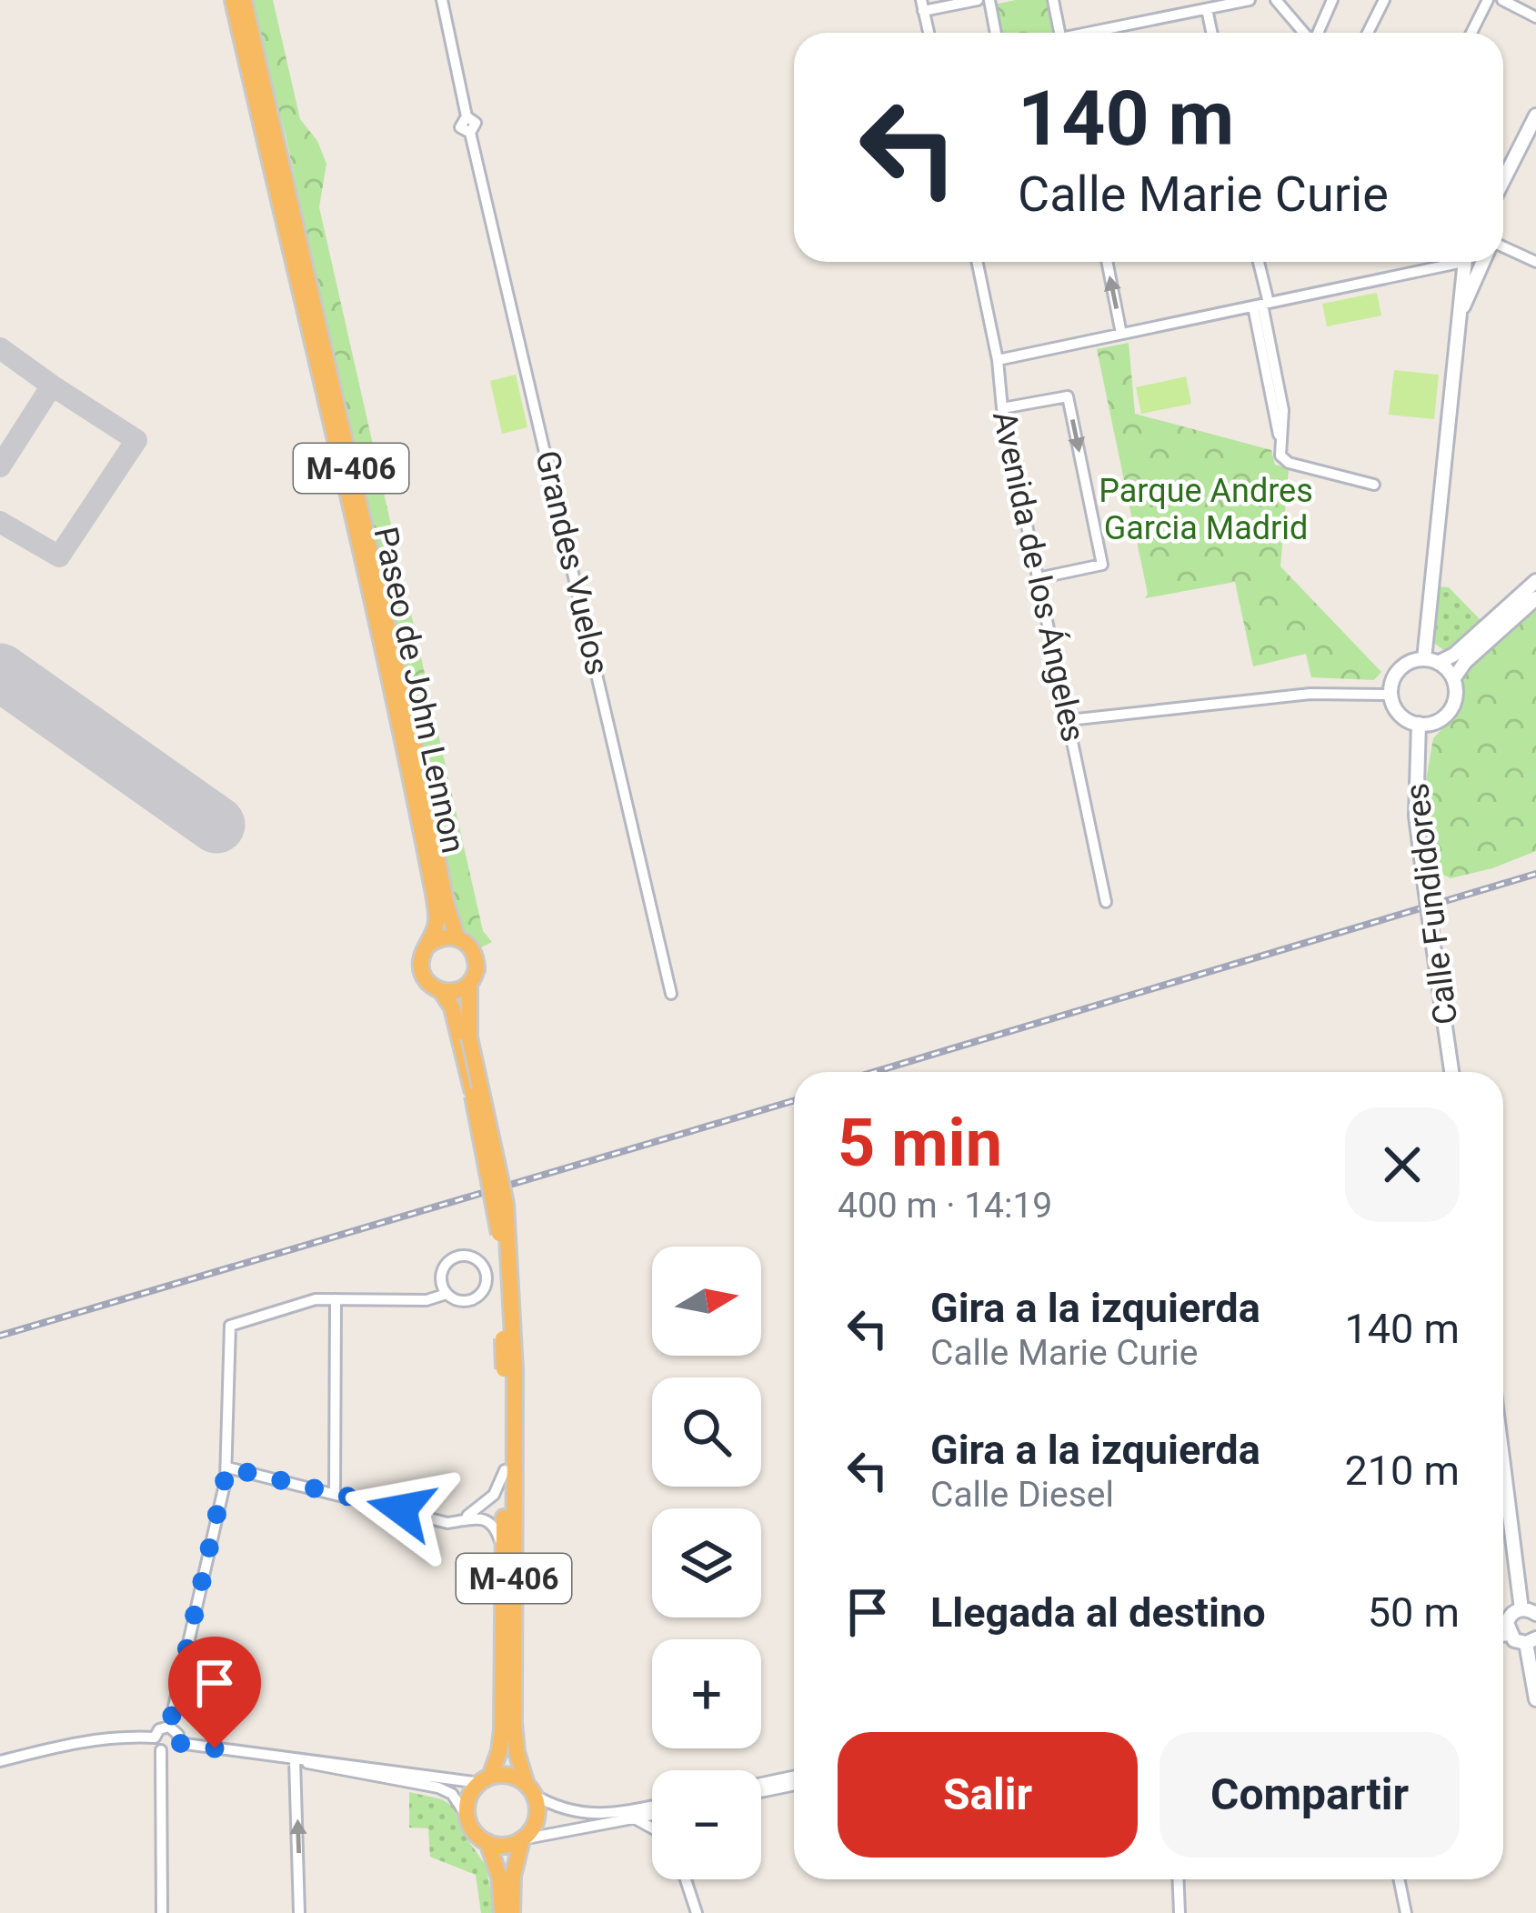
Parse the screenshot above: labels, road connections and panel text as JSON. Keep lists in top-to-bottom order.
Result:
{
  "streets": {
    "highway": ["M-406", "Paseo de John Lennon"],
    "street": ["Grandes Vuelos", "Avenida de los Ángeles", "Calle Fundidores"]
  },
  "crossings": [
    ["M-406", "Paseo de John Lennon"]
  ],
  "parks": ["Parque Andres Garcia Madrid"],
  "north": "right",
  "page": {
    "turn": ["140 m", "Calle Marie Curie"],
    "heading": ["5 min", "400 m · 14:19"],
    "map_buttons": ["+", "−"],
    "list": [
      {
        "name": "Gira a la izquierda",
        "note": "Calle Marie Curie",
        "value": "140 m"
      },
      {
        "name": "Gira a la izquierda",
        "note": "Calle Diesel",
        "value": "210 m"
      },
      {
        "name": "Llegada al destino",
        "value": "50 m"
      }
    ],
    "buttons": ["Salir", "Compartir"]
  }
}
